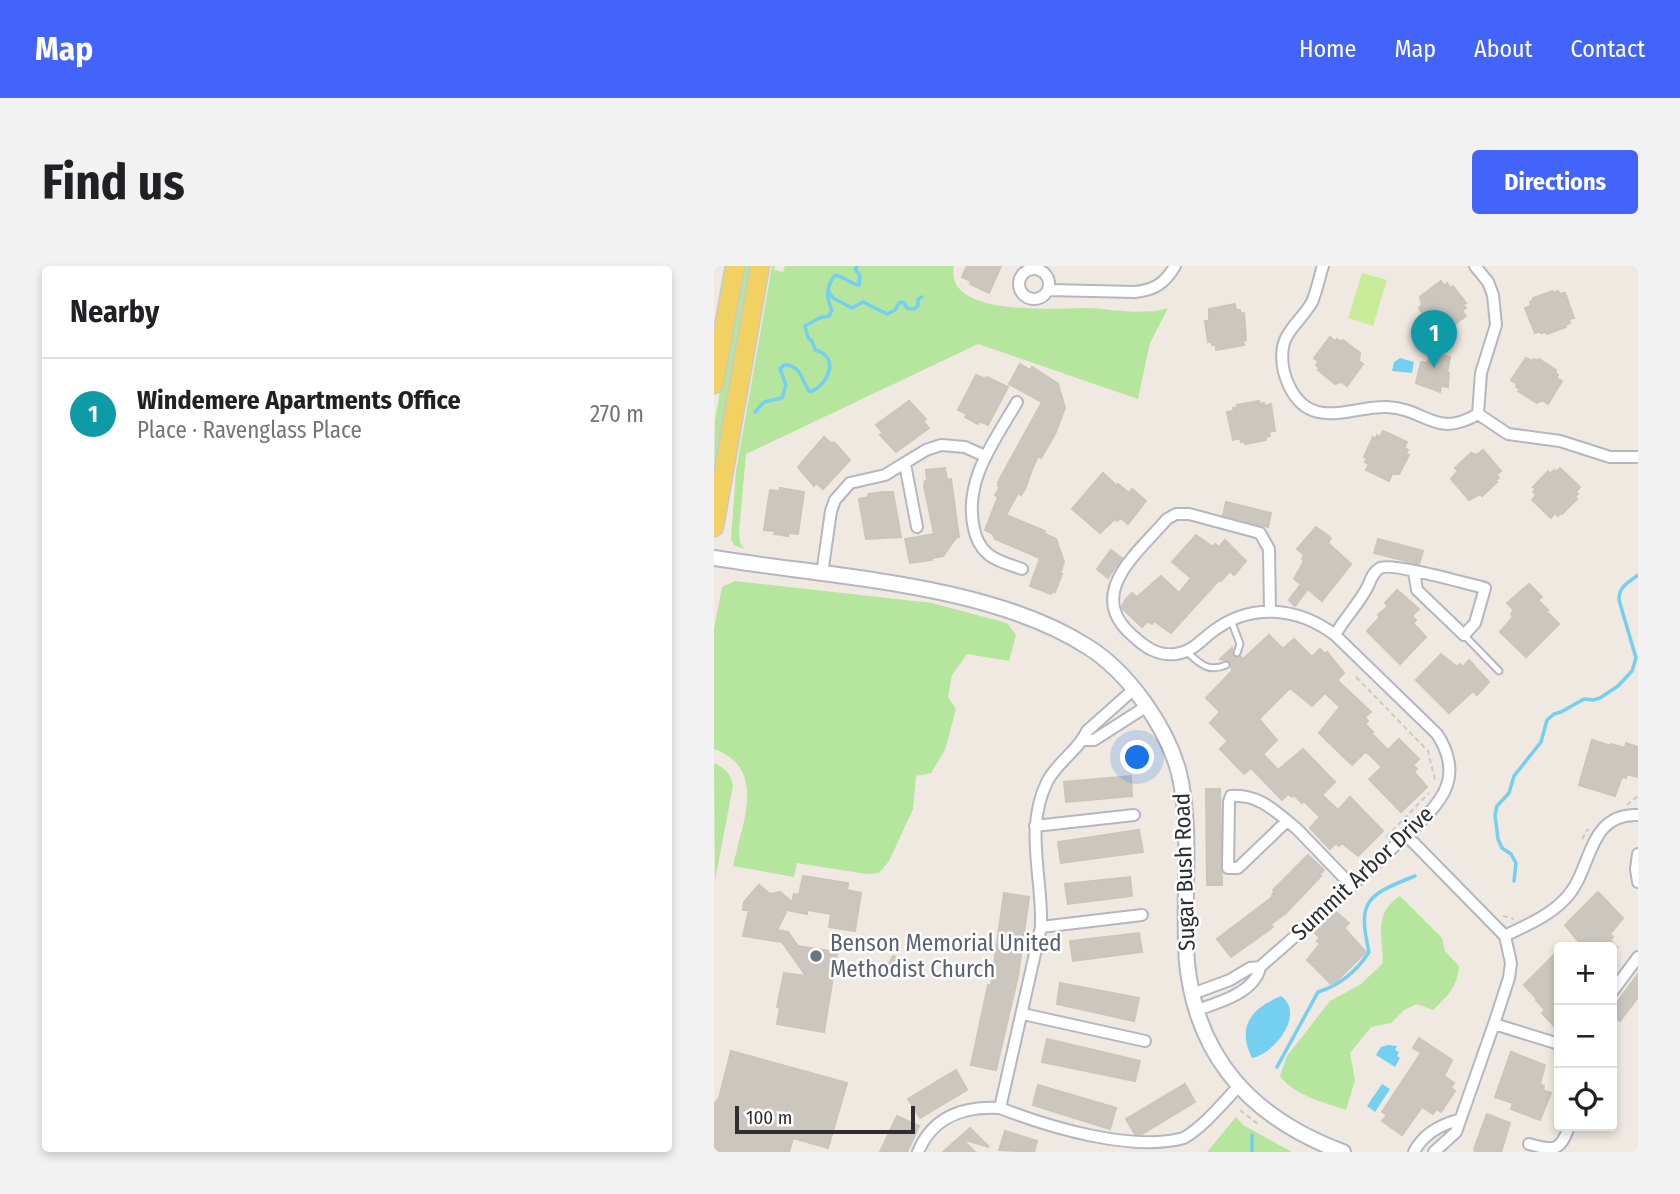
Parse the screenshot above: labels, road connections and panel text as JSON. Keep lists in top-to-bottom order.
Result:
{
  "streets": {
    "street": ["Sugar Bush Road", "Summit Arbor Drive"]
  },
  "crossings": [
    ["Sugar Bush Road", "Summit Arbor Drive"]
  ],
  "places": ["Benson Memorial United Methodist Church"],
  "scale_bar": "100 m",
  "page": {
    "header": "Map",
    "nav": [
      "Home",
      "Map",
      "About",
      "Contact"
    ],
    "buttons": "Directions",
    "title": "Find us",
    "heading": "Nearby",
    "pins": "1",
    "list": [
      {
        "mark": "1",
        "name": "Windemere Apartments Office",
        "note": "Place · Ravenglass Place",
        "value": "270 m"
      }
    ],
    "map_buttons": ["+", "−"],
    "scale": "100 m"
  }
}
